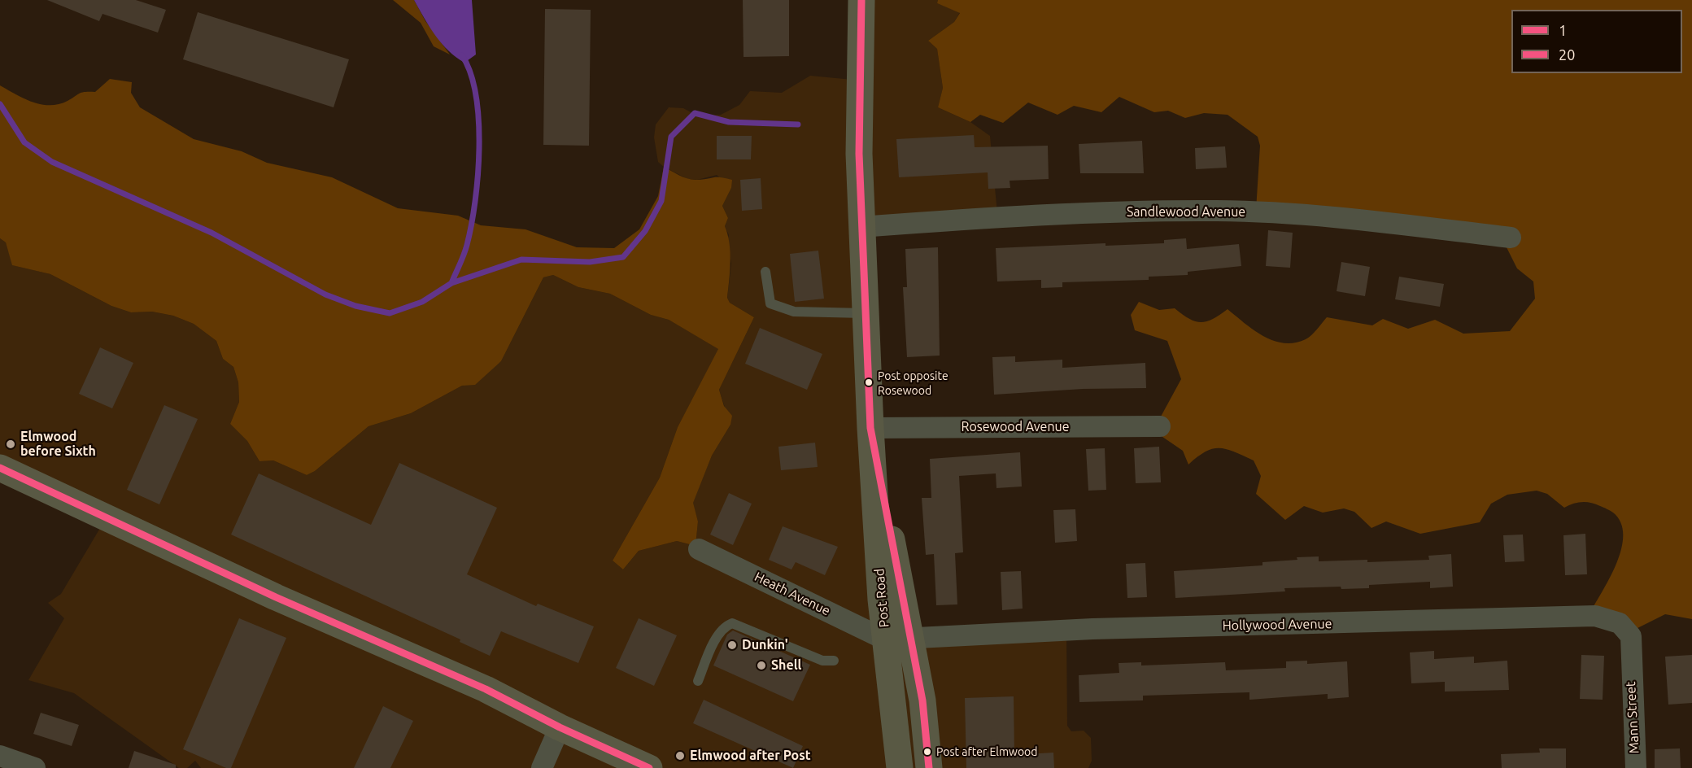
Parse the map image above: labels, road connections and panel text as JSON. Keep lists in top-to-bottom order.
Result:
{
  "streets": {
    "main road": ["Post Road"],
    "street": [
      "Sandlewood Avenue",
      "Rosewood Avenue",
      "Heath Avenue",
      "Hollywood Avenue",
      "Mann Street"
    ]
  },
  "crossings": [
    ["Sandlewood Avenue", "Post Road"],
    ["Rosewood Avenue", "Post Road"],
    ["Heath Avenue", "Post Road"],
    ["Heath Avenue", "Hollywood Avenue"],
    ["Post Road", "Hollywood Avenue"],
    ["Hollywood Avenue", "Mann Street"]
  ],
  "places": [
    "Post opposite Rosewood",
    "Elmwood before Sixth",
    "Dunkin'",
    "Shell",
    "Post after Elmwood",
    "Elmwood after Post"
  ],
  "lines": ["transit line 1", "transit line 20"],
  "legend": ["1", "20"]
}
